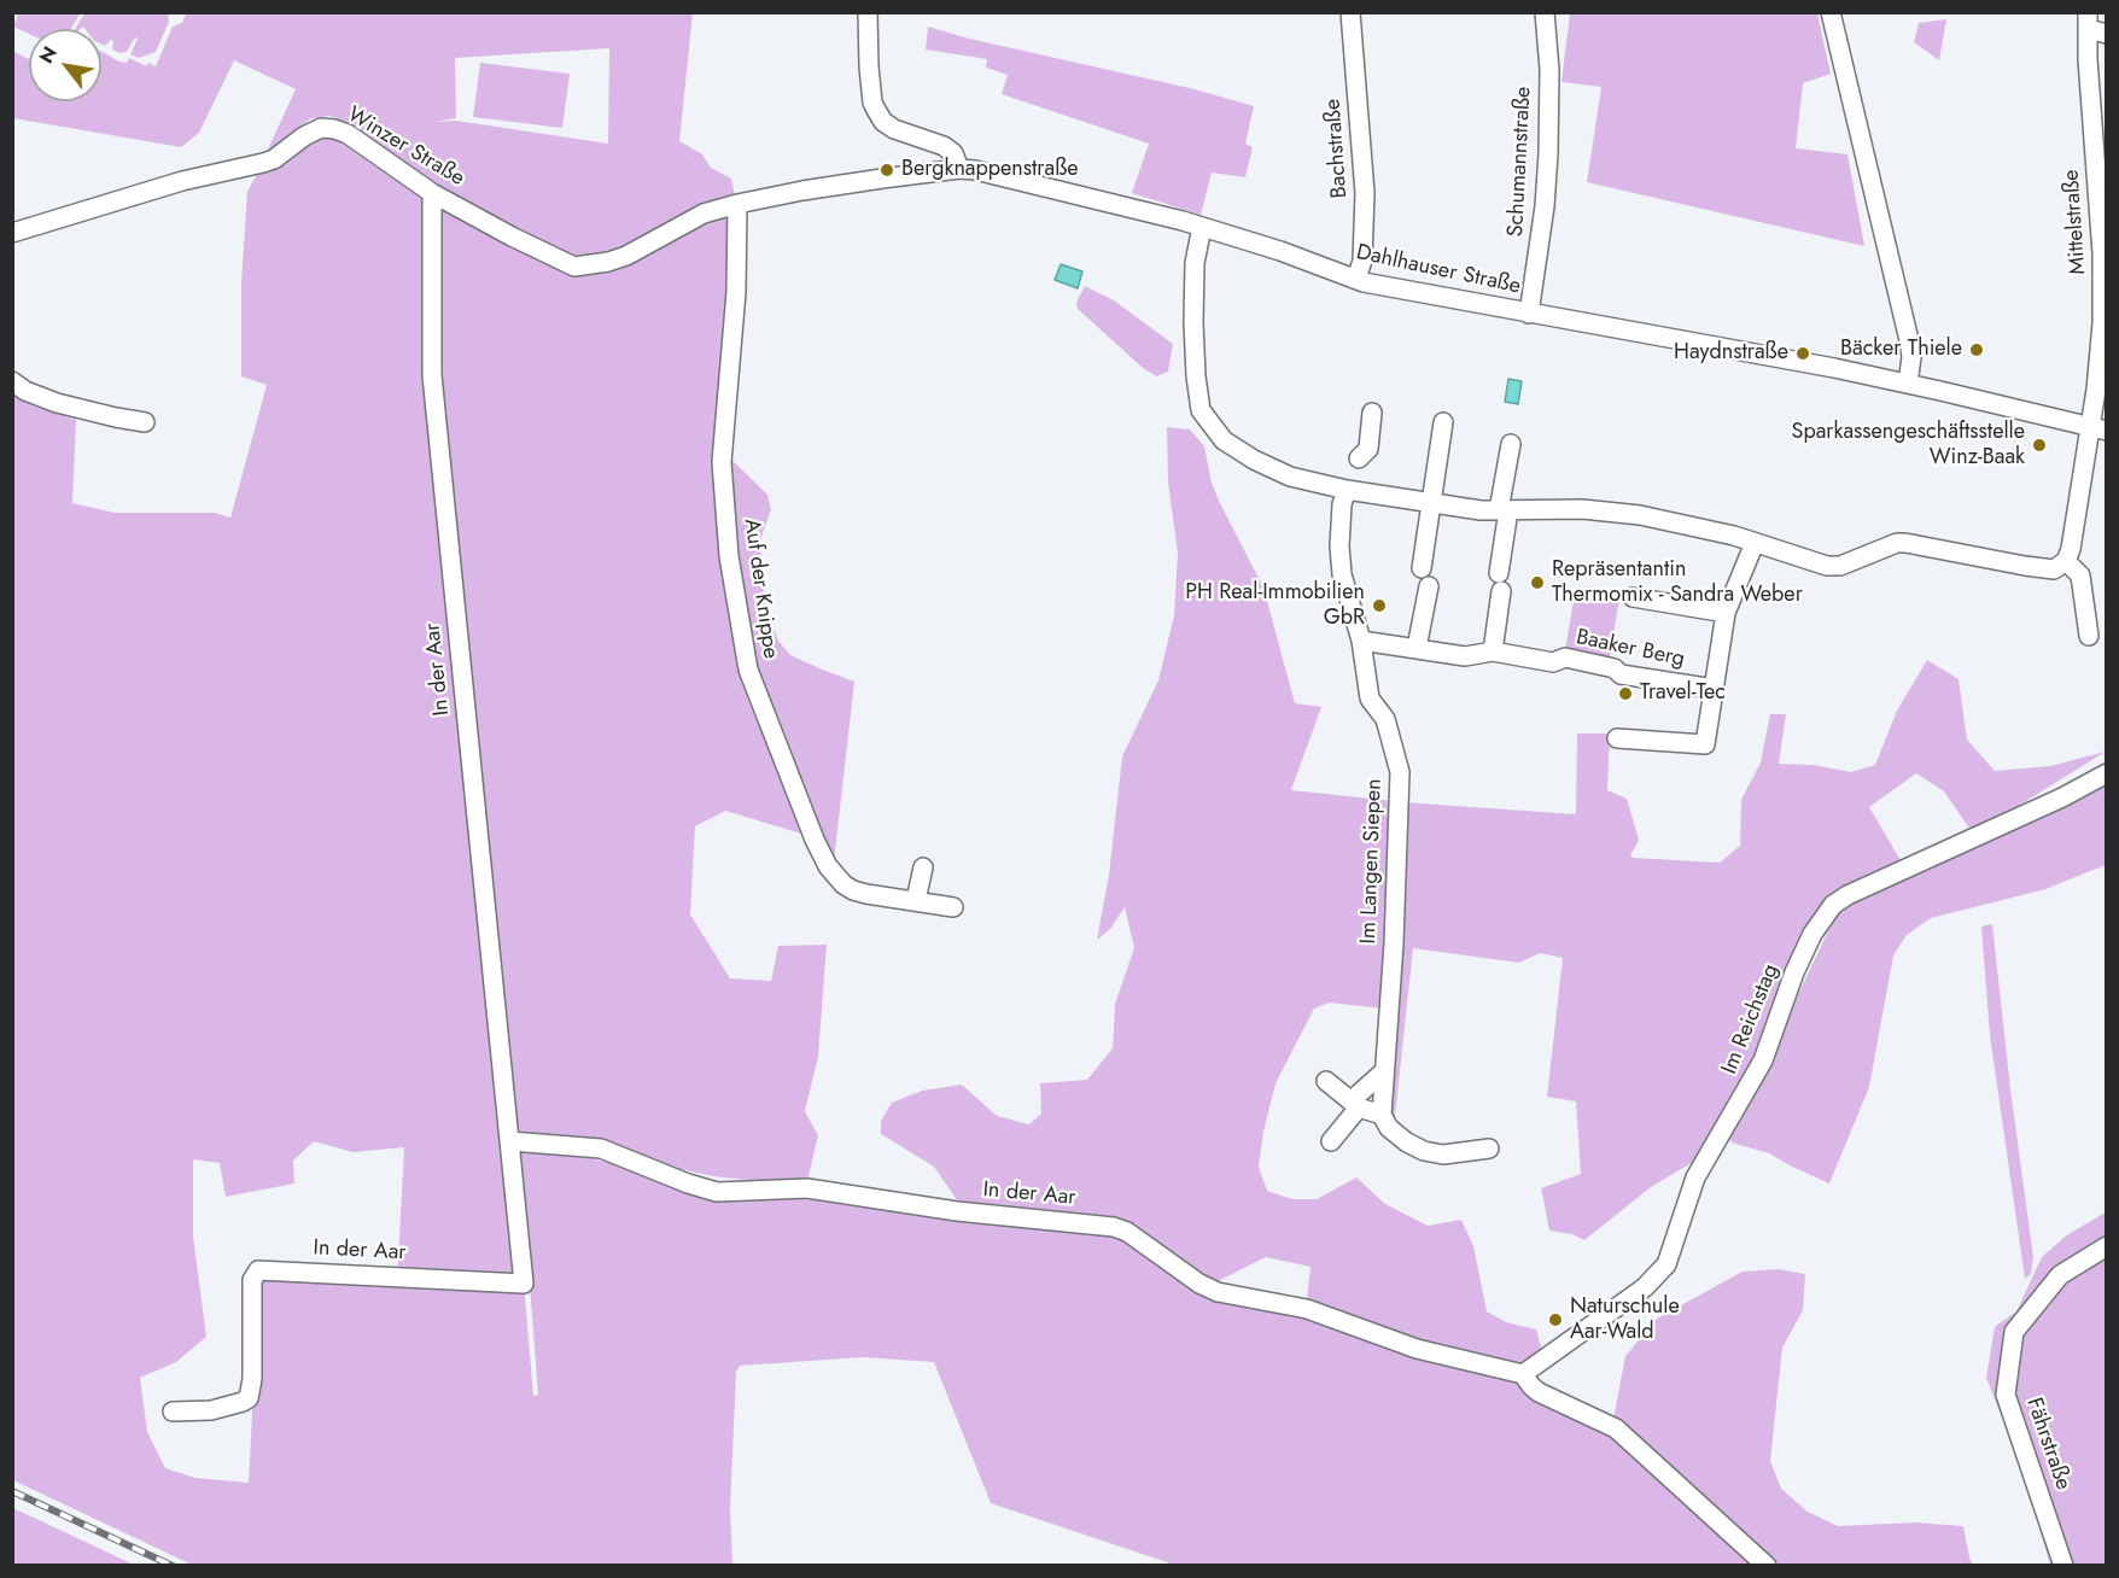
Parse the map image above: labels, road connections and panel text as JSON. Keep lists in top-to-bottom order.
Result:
{
  "streets": {
    "street": [
      "Winzer Straße",
      "Bachstraße",
      "Schumannstraße",
      "Mittelstraße",
      "Dahlhauser Straße",
      "Auf der Knippe",
      "Baaker Berg",
      "In der Aar",
      "Im Langen Siepen",
      "Im Reichstag",
      "Fährstraße"
    ]
  },
  "crossings": [
    ["Winzer Straße", "Dahlhauser Straße"],
    ["Winzer Straße", "Auf der Knippe"],
    ["Winzer Straße", "In der Aar"],
    ["Bachstraße", "Dahlhauser Straße"],
    ["Schumannstraße", "Dahlhauser Straße"],
    ["Mittelstraße", "Dahlhauser Straße"],
    ["Dahlhauser Straße", "Auf der Knippe"],
    ["Baaker Berg", "Im Langen Siepen"],
    ["In der Aar", "Im Reichstag"]
  ],
  "places": [
    "Bergknappenstraße",
    "Bäcker Thiele",
    "Haydnstraße",
    "Sparkassengeschäftsstelle Winz-Baak",
    "Repräsentantin Thermomix - Sandra Weber",
    "PH Real-Immobilien GbR",
    "Travel-Tec",
    "Naturschule Aar-Wald"
  ],
  "north": "top left"
}
